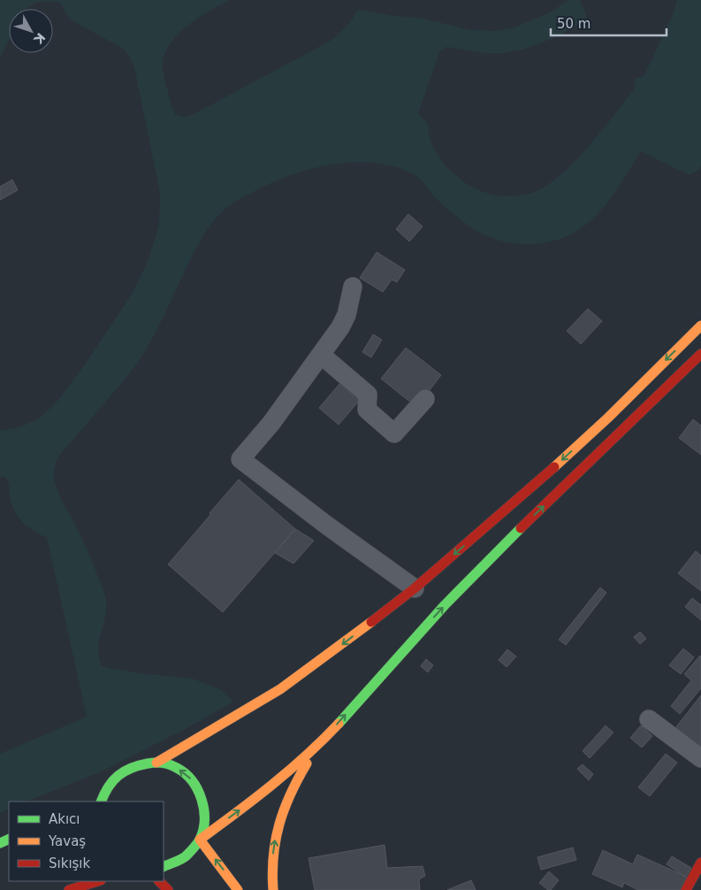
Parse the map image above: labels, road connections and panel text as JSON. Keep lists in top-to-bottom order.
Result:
{
  "legend": ["Akıcı", "Yavaş", "Sıkışık"],
  "scale_bar": "50 m",
  "north": "bottom right"
}
